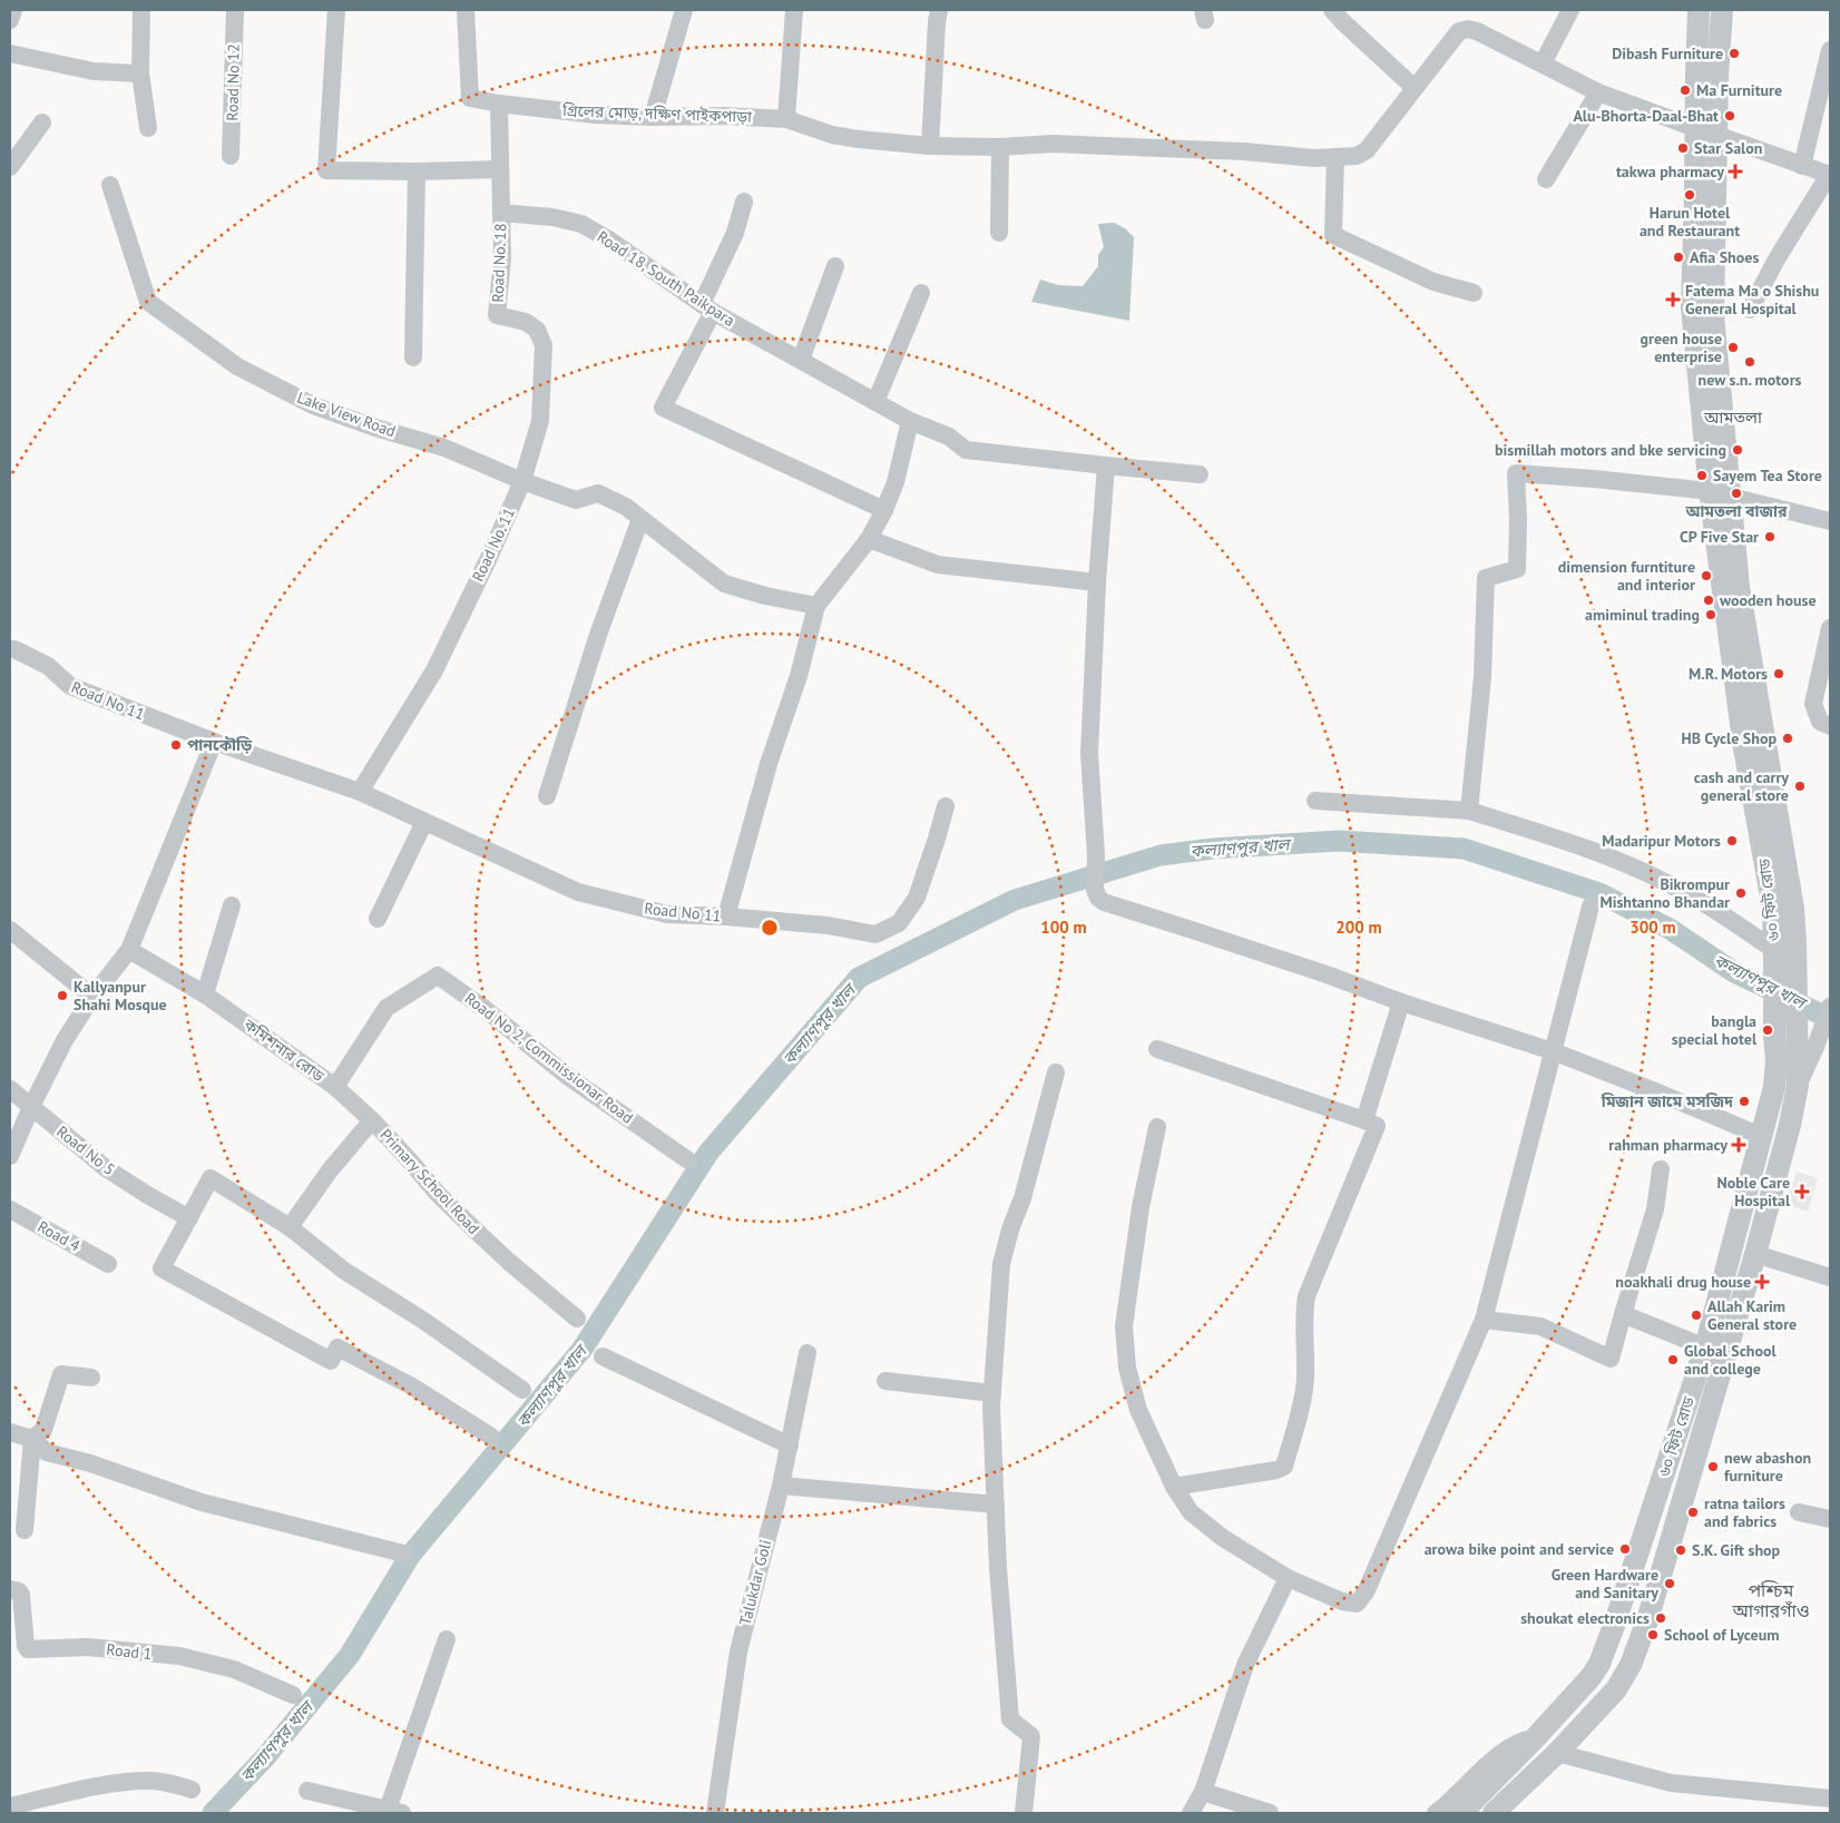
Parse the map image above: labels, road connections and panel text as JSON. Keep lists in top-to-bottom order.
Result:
{
  "streets": {
    "street": [
      "Road No 12",
      "গ্রিলের মোড়, দক্ষিণ পাইকপাড়া",
      "Road No. 18",
      "Road 18, South Paikpara",
      "Lake View Road",
      "Road No. 11",
      "Road No 11",
      "৬০ ফিট রোড",
      "কমিশনার রোড",
      "Road No 2, Commissionar Road",
      "Road No 5",
      "Primary School Road",
      "Road 4",
      "Talukdar Goli",
      "Road 1"
    ]
  },
  "crossings": [
    ["গ্রিলের মোড়, দক্ষিণ পাইকপাড়া", "৬০ ফিট রোড"],
    ["Road No. 18", "Road 18, South Paikpara"],
    ["Road No. 18", "Lake View Road"],
    ["Road No. 18", "Road No. 11"],
    ["Lake View Road", "Road No. 11"],
    ["Road No. 11", "Road No 11"],
    ["কমিশনার রোড", "Road No 2, Commissionar Road"],
    ["কমিশনার রোড", "Primary School Road"]
  ],
  "districts": ["আমতলা", "পশ্চিম আগারগাঁও"],
  "water": ["কল্যাণপুর খাল"],
  "places": {
    "other": [
      "Dibash Furniture",
      "Ma Furniture",
      "Alu-Bhorta-Daal-Bhat",
      "Star Salon",
      "Harun Hotel and Restaurant",
      "Afia Shoes",
      "green house enterprise",
      "new s.n. motors",
      "bismillah motors and bke servicing",
      "Sayem Tea Store",
      "আমতলা বাজার",
      "CP Five Star",
      "dimension furntiture and interior",
      "wooden house",
      "amiminul trading",
      "M.R. Motors",
      "HB Cycle Shop",
      "পানকৌড়ি",
      "cash and carry general store",
      "Madaripur Motors",
      "Bikrompur Mishtanno Bhandar",
      "Kallyanpur Shahi Mosque",
      "bangla special hotel",
      "মিজান জামে মসজিদ",
      "Allah Karim General store",
      "Global School and college",
      "new abashon furniture",
      "ratna tailors and fabrics",
      "arowa bike point and service",
      "S.K. Gift shop",
      "Green Hardware and Sanitary",
      "shoukat electronics",
      "School of Lyceum"
    ],
    "health": [
      "takwa pharmacy",
      "Fatema Ma o Shishu General Hospital",
      "rahman pharmacy",
      "Noble Care Hospital",
      "noakhali drug house"
    ]
  },
  "rings": ["100 m", "200 m", "300 m"]
}
